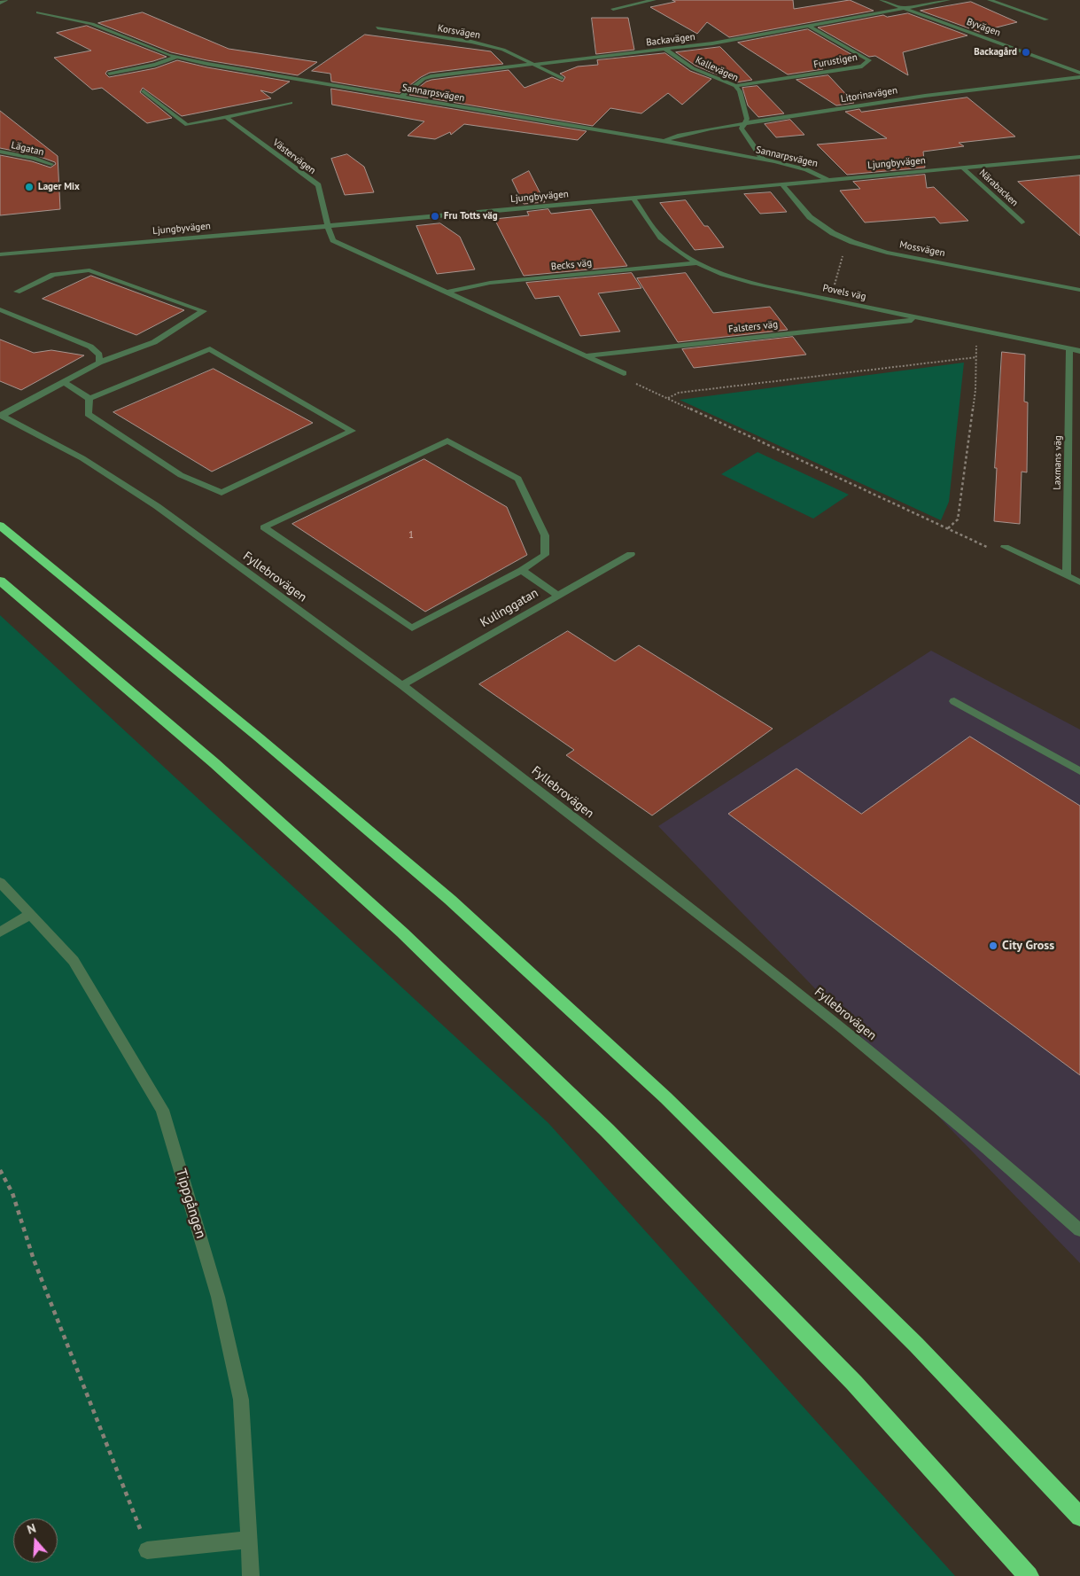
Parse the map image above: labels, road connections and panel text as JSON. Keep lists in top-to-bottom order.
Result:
{
  "streets": {
    "street": [
      "Byvägen",
      "Korsvägen",
      "Backavägen",
      "Furustigen",
      "Kallevägen",
      "Sannarpsvägen",
      "Litorinavägen",
      "Lägatan",
      "Västervägen",
      "Ljungbyvägen",
      "Närabacken",
      "Mossvägen",
      "Becks väg",
      "Povels väg",
      "Falsters väg",
      "Laxmans väg",
      "Fyllebrovägen",
      "Kulinggatan",
      "Tippgången"
    ]
  },
  "crossings": [
    ["Byvägen", "Backavägen"],
    ["Korsvägen", "Backavägen"],
    ["Backavägen", "Furustigen"],
    ["Backavägen", "Kallevägen"],
    ["Backavägen", "Sannarpsvägen"],
    ["Furustigen", "Kallevägen"],
    ["Kallevägen", "Sannarpsvägen"],
    ["Kallevägen", "Litorinavägen"],
    ["Sannarpsvägen", "Litorinavägen"],
    ["Sannarpsvägen", "Ljungbyvägen"],
    ["Västervägen", "Ljungbyvägen"],
    ["Ljungbyvägen", "Närabacken"],
    ["Ljungbyvägen", "Mossvägen"],
    ["Ljungbyvägen", "Povels väg"],
    ["Becks väg", "Povels väg"],
    ["Povels väg", "Falsters väg"],
    ["Povels väg", "Laxmans väg"],
    ["Fyllebrovägen", "Kulinggatan"]
  ],
  "places": [
    "Backagård",
    "Lager Mix",
    "Fru Totts väg",
    "City Gross"
  ],
  "house_numbers": ["1"],
  "north": "top"
}
